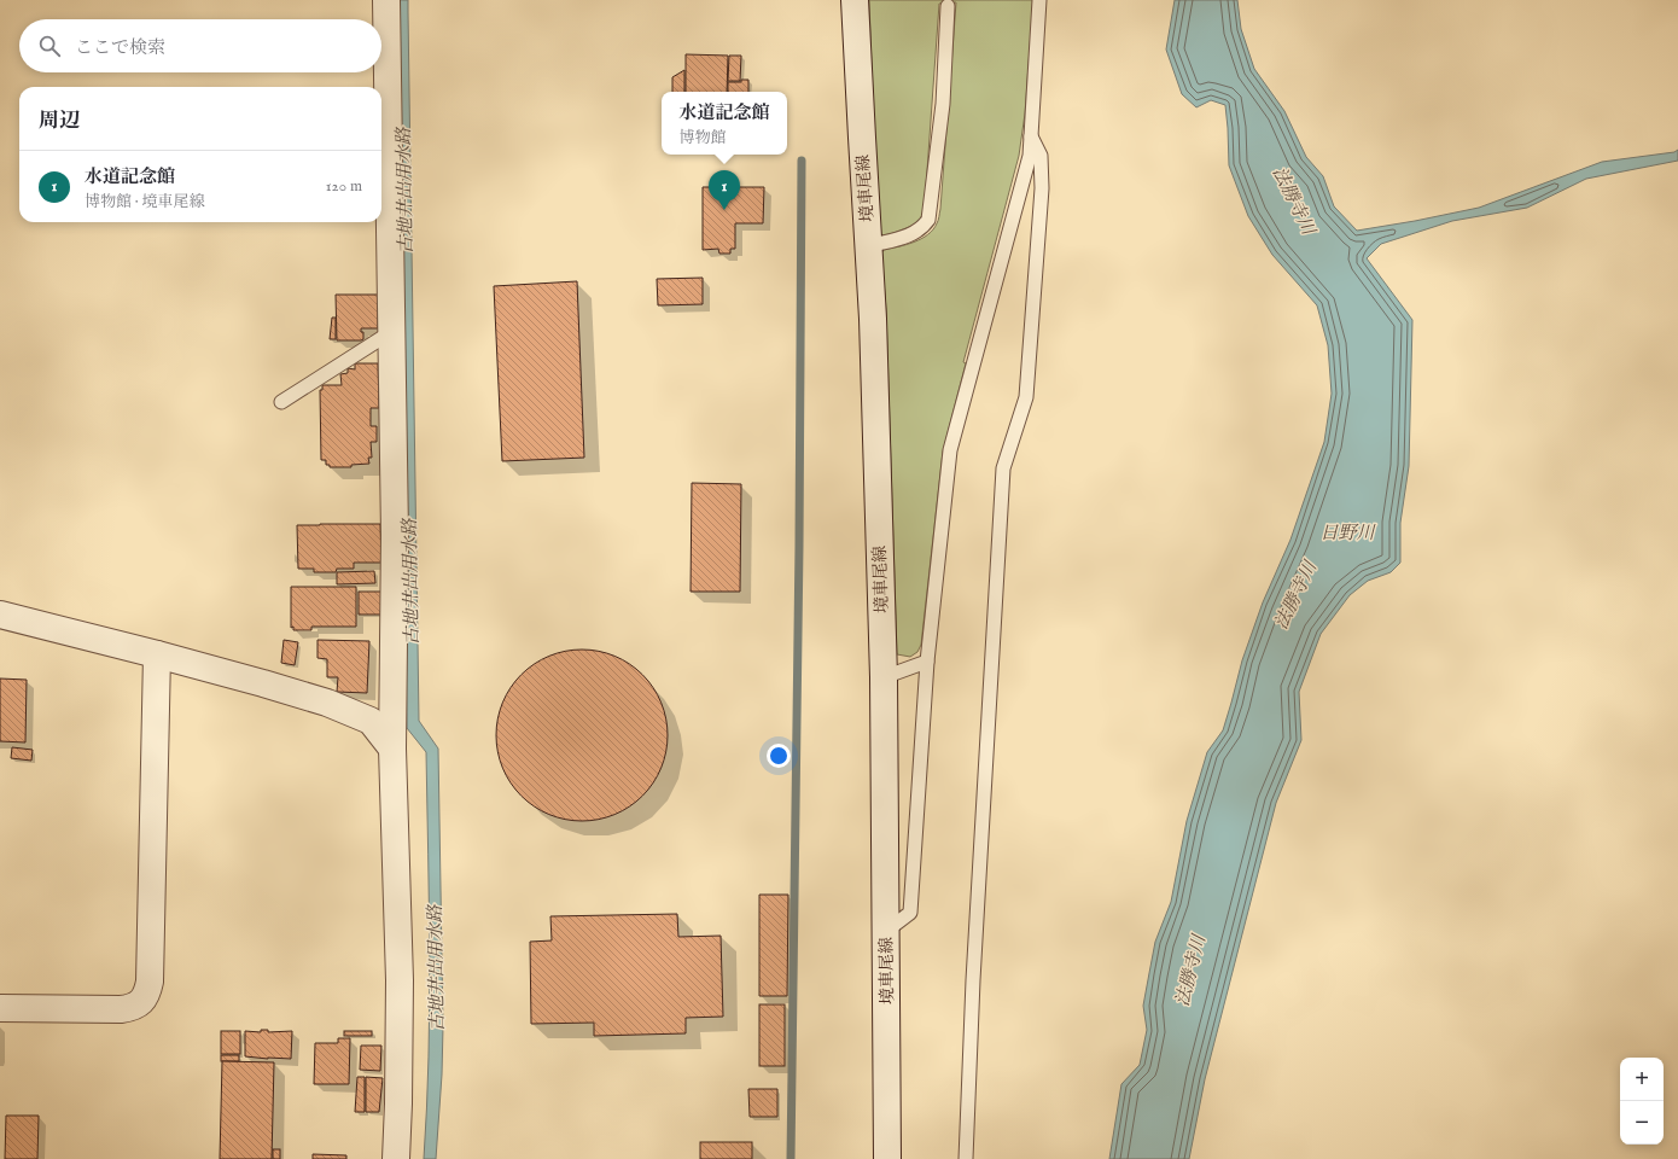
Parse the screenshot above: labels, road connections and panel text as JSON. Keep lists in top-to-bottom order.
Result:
{
  "streets": {
    "street": ["境車尾線"]
  },
  "water": ["古地井出用水路", "法勝寺川", "日野川"],
  "page": {
    "search": "ここで検索",
    "heading": "周辺",
    "popup": ["水道記念館", "博物館"],
    "list": [
      {
        "mark": "1",
        "name": "水道記念館",
        "note": "博物館 · 境車尾線",
        "value": "120 m"
      }
    ],
    "pins": "1",
    "map_buttons": ["+", "−"]
  }
}
